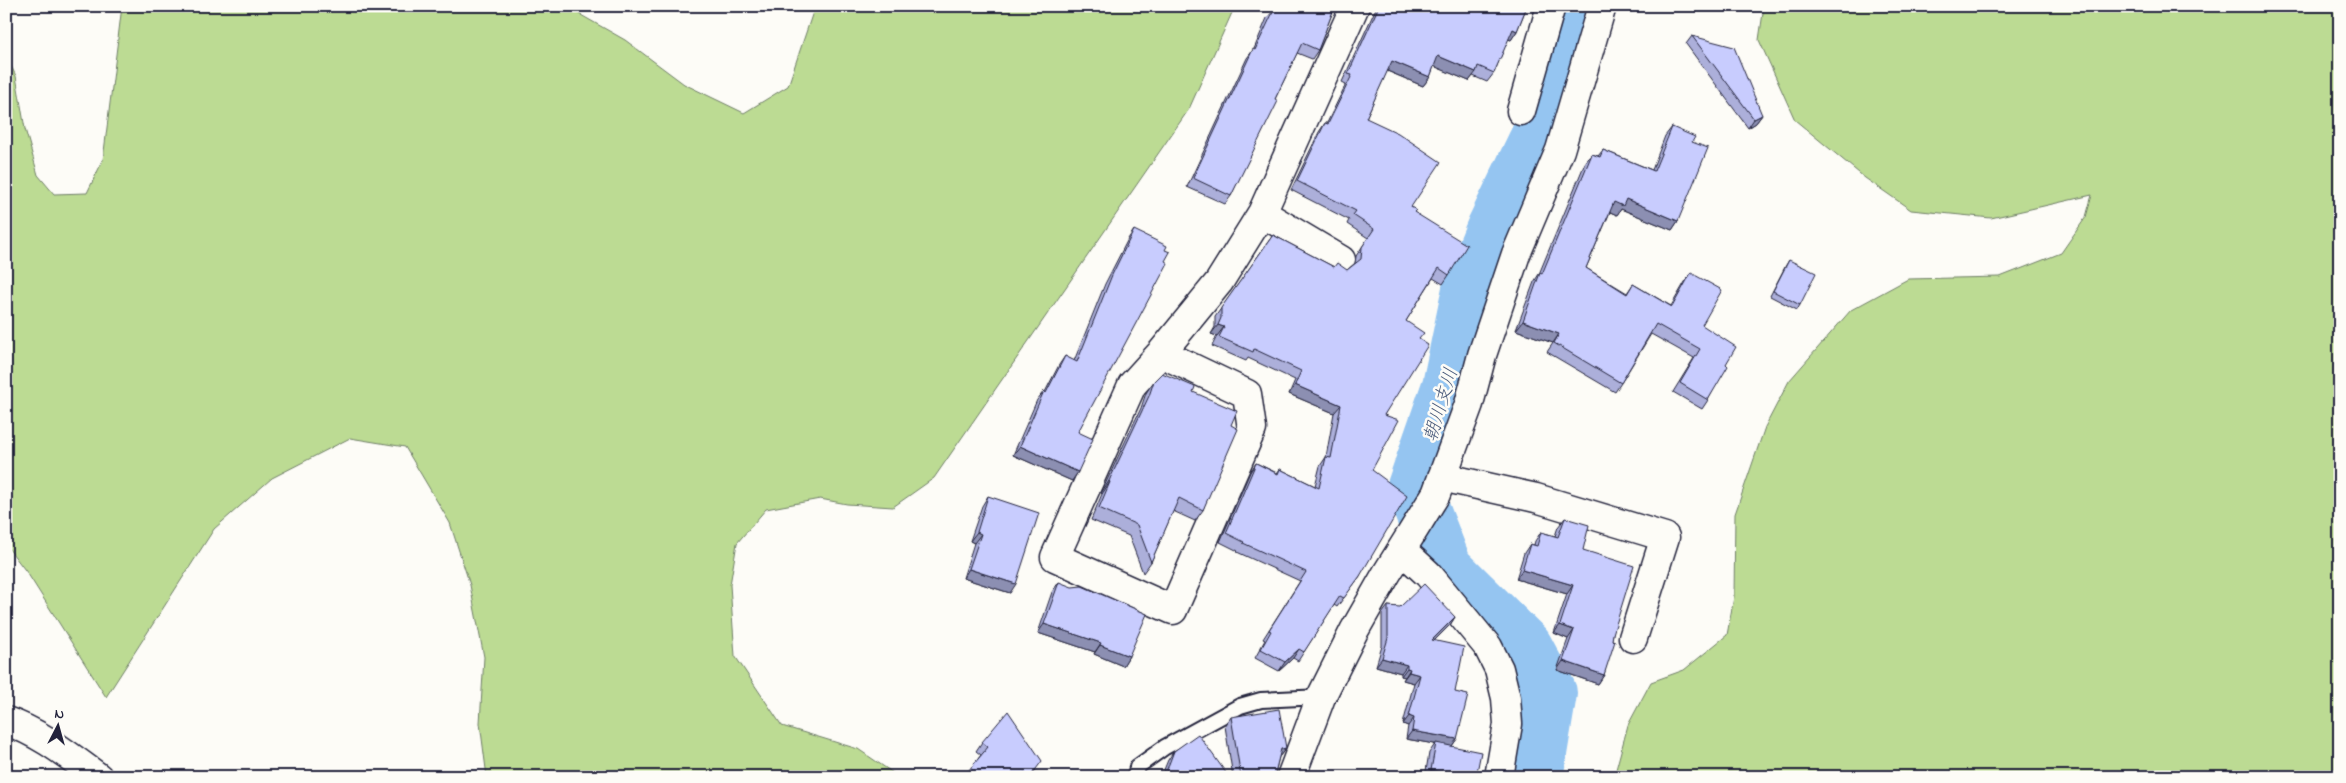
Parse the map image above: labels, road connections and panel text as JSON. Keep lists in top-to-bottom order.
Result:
{
  "water": ["朝川支川"],
  "north": "top"
}
